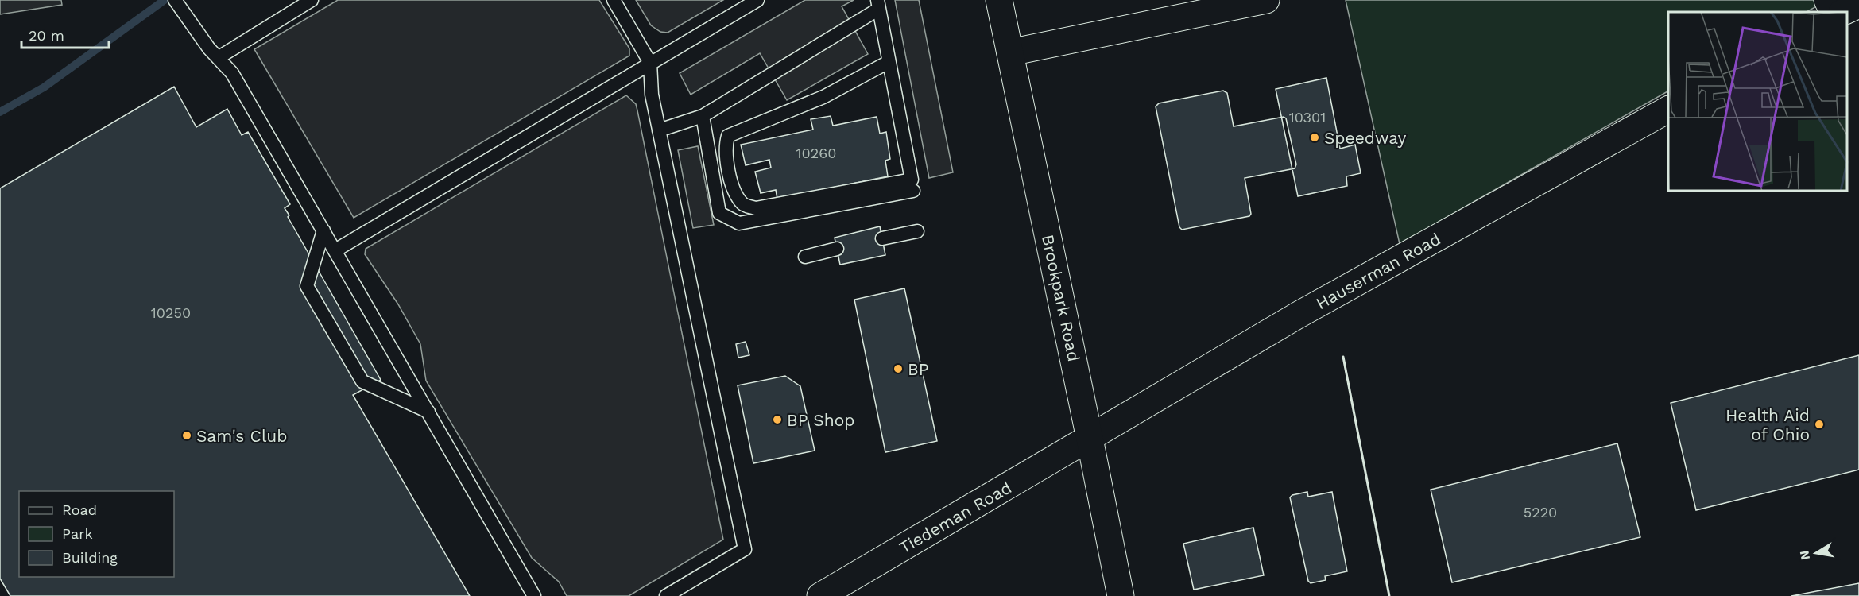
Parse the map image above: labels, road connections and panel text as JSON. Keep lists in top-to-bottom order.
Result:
{
  "streets": {
    "main road": ["Hauserman Road", "Brookpark Road", "Tiedeman Road"]
  },
  "crossings": [
    ["Hauserman Road", "Brookpark Road"],
    ["Hauserman Road", "Tiedeman Road"],
    ["Brookpark Road", "Tiedeman Road"]
  ],
  "places": [
    "Speedway",
    "BP",
    "BP Shop",
    "Health Aid of Ohio",
    "Sam's Club"
  ],
  "house_numbers": [
    "10301",
    "10260",
    "10250",
    "5220"
  ],
  "legend": ["Road", "Park", "Building"],
  "scale_bar": "20 m",
  "north": "left"
}
